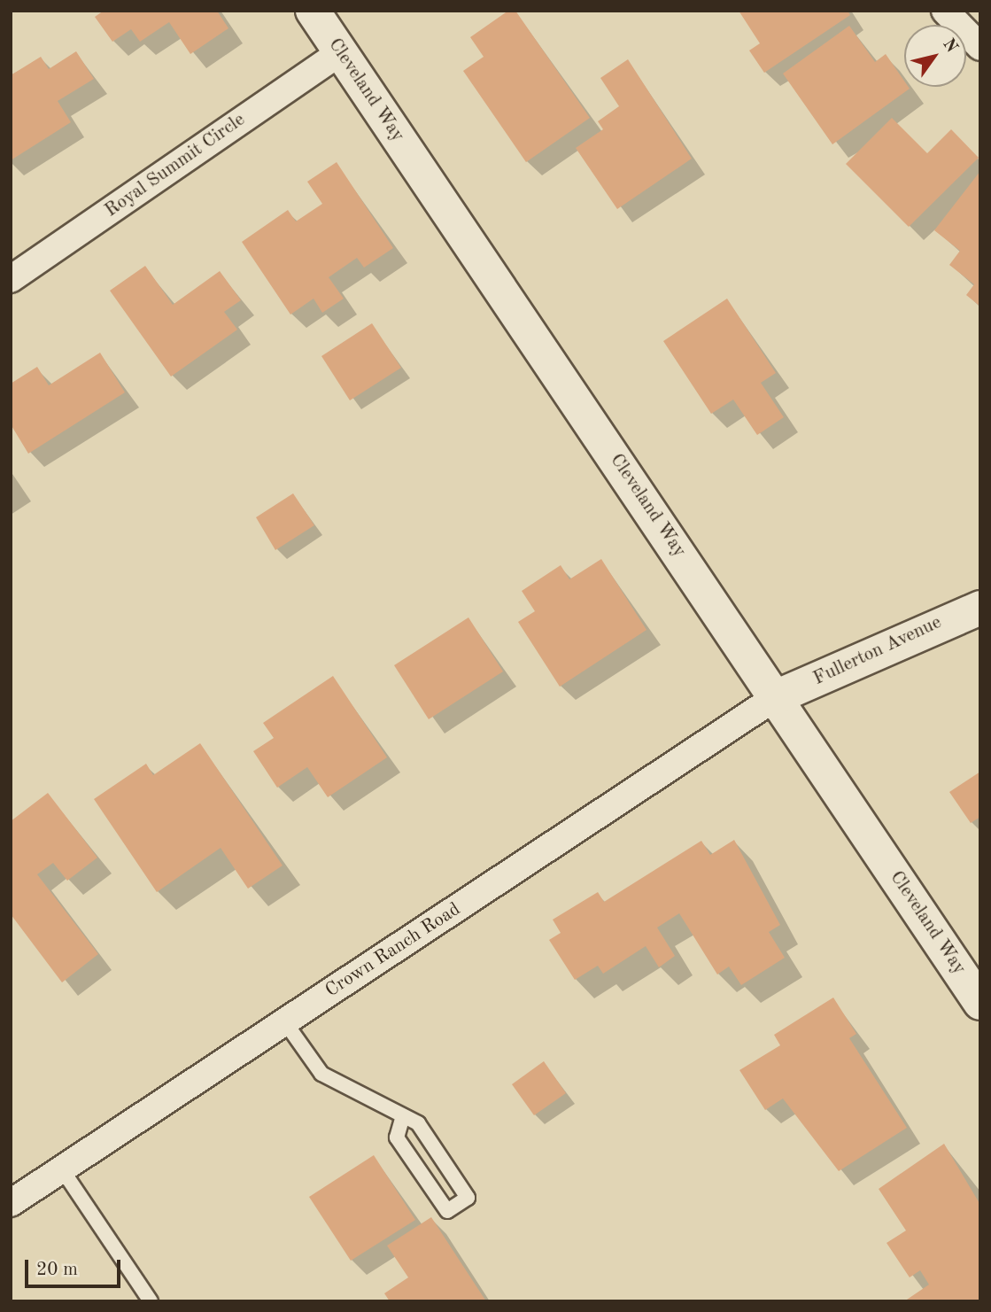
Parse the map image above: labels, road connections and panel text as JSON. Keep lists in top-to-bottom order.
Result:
{
  "streets": {
    "street": [
      "Cleveland Way",
      "Royal Summit Circle",
      "Fullerton Avenue",
      "Crown Ranch Road"
    ]
  },
  "crossings": [
    ["Cleveland Way", "Royal Summit Circle"],
    ["Cleveland Way", "Fullerton Avenue"],
    ["Cleveland Way", "Crown Ranch Road"],
    ["Fullerton Avenue", "Crown Ranch Road"]
  ],
  "scale_bar": "20 m",
  "north": "top right"
}
